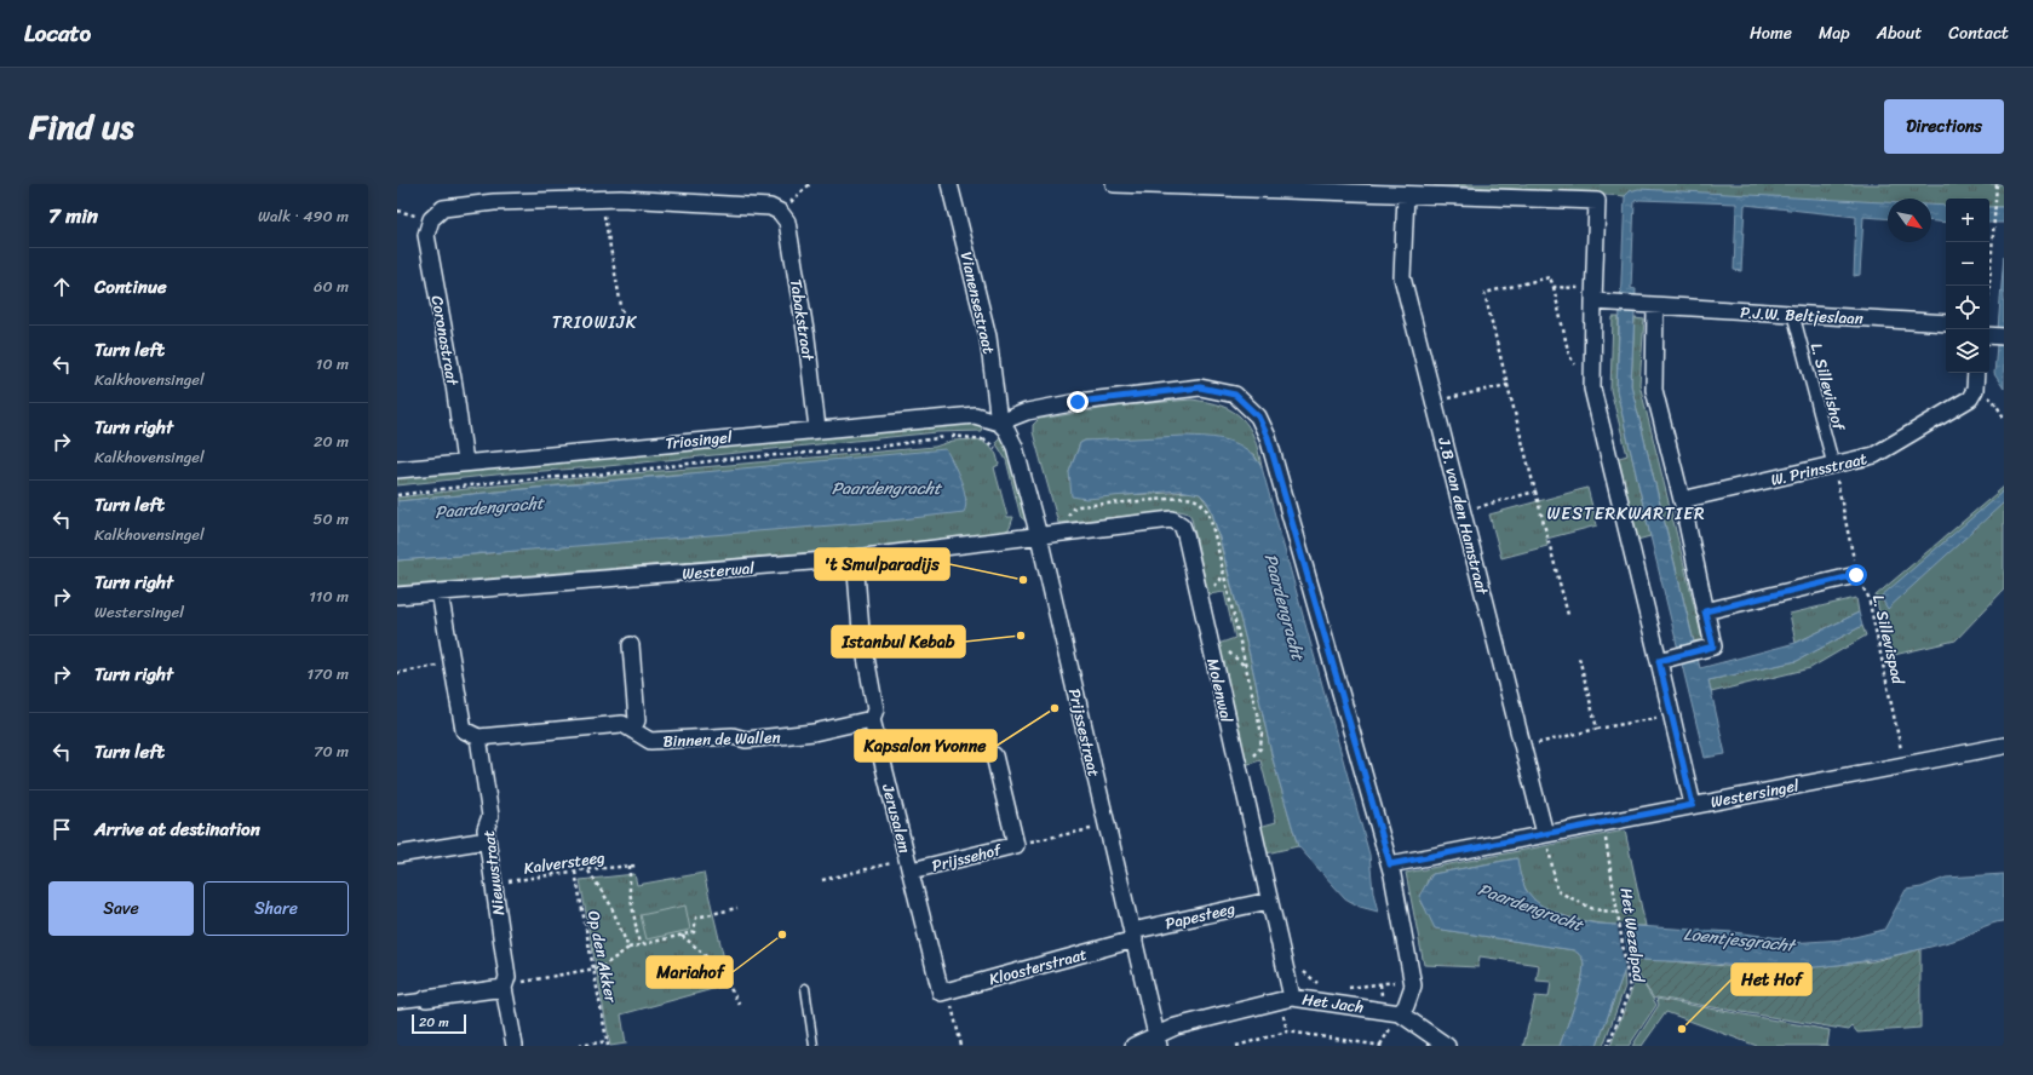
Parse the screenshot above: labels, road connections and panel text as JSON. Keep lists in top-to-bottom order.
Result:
{
  "streets": {
    "street": [
      "Vianensestraat",
      "P.J.W. Beltjeslaan",
      "Tabakstraat",
      "Coronastraat",
      "L. Sillevishof",
      "Triosingel",
      "W. Prinsstraat",
      "J.B. van den Hamstraat",
      "Westerwal",
      "Molenwal",
      "Prijssestraat",
      "Binnen de Wallen",
      "Westersingel",
      "Jerusalem",
      "Prijssehof",
      "Nieuwstraat",
      "Papesteeg",
      "Kloosterstraat",
      "Het Jach"
    ],
    "path": [
      "L. Sillevispad",
      "Kalversteeg",
      "Het Wezelpad",
      "Op den Akker"
    ]
  },
  "crossings": [
    ["Vianensestraat", "Triosingel"],
    ["Vianensestraat", "Prijssestraat"],
    ["P.J.W. Beltjeslaan", "L. Sillevishof"],
    ["Tabakstraat", "Triosingel"],
    ["Coronastraat", "Triosingel"],
    ["L. Sillevishof", "W. Prinsstraat"],
    ["L. Sillevishof", "L. Sillevispad"],
    ["Triosingel", "Prijssestraat"],
    ["W. Prinsstraat", "L. Sillevispad"],
    ["J.B. van den Hamstraat", "Westersingel"],
    ["Westerwal", "Molenwal"],
    ["Westerwal", "Prijssestraat"],
    ["Westerwal", "Jerusalem"],
    ["L. Sillevispad", "Westersingel"],
    ["Molenwal", "Prijssestraat"],
    ["Molenwal", "Papesteeg"],
    ["Molenwal", "Het Jach"],
    ["Prijssestraat", "Papesteeg"],
    ["Prijssestraat", "Kloosterstraat"],
    ["Prijssestraat", "Het Jach"],
    ["Binnen de Wallen", "Jerusalem"],
    ["Binnen de Wallen", "Nieuwstraat"],
    ["Westersingel", "Het Wezelpad"],
    ["Jerusalem", "Prijssehof"],
    ["Jerusalem", "Kloosterstraat"],
    ["Kalversteeg", "Nieuwstraat"],
    ["Kalversteeg", "Op den Akker"],
    ["Papesteeg", "Kloosterstraat"]
  ],
  "districts": ["TRIOWIJK", "WESTERKWARTIER"],
  "water": ["Paardengracht", "Loentjesgracht"],
  "places": [
    "'t Smulparadijs",
    "Istanbul Kebab",
    "Kapsalon Yvonne",
    "Mariahof",
    "Het Hof"
  ],
  "scale_bar": "20 m",
  "north": "bottom right",
  "page": {
    "header": "Locato",
    "nav": [
      "Home",
      "Map",
      "About",
      "Contact"
    ],
    "title": "Find us",
    "buttons": [
      "Directions",
      ["Save", "Share"]
    ],
    "heading": ["7 min", "Walk · 490 m"],
    "map_buttons": ["+", "−"],
    "list": [
      ["Continue", "60 m"],
      ["Turn left", "Kalkhovensingel", "10 m"],
      ["Turn right", "Kalkhovensingel", "20 m"],
      ["Turn left", "Kalkhovensingel", "50 m"],
      ["Turn right", "Westersingel", "110 m"],
      ["Turn right", "170 m"],
      ["Turn left", "70 m"],
      "Arrive at destination"
    ],
    "scale": "20 m"
  }
}
